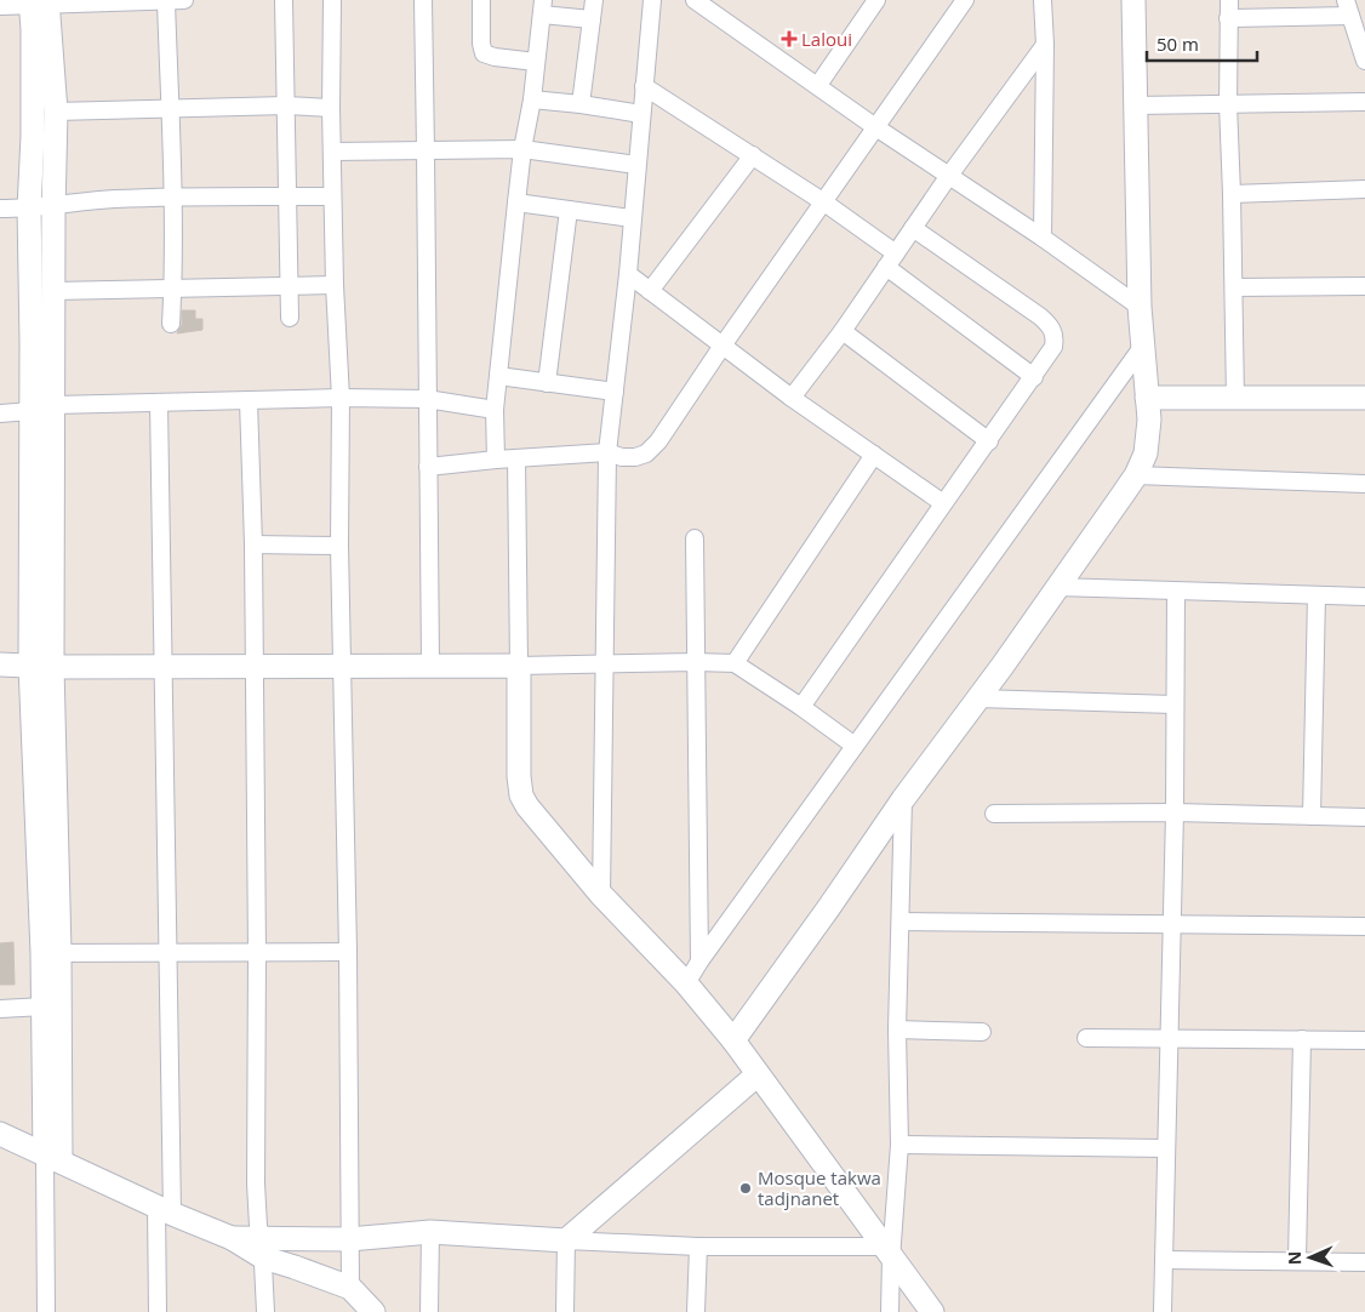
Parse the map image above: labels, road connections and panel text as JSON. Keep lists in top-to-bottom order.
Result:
{
  "places": {
    "health": ["Laloui"],
    "other": ["Mosque takwa tadjnanet"]
  },
  "scale_bar": "50 m",
  "north": "left"
}
